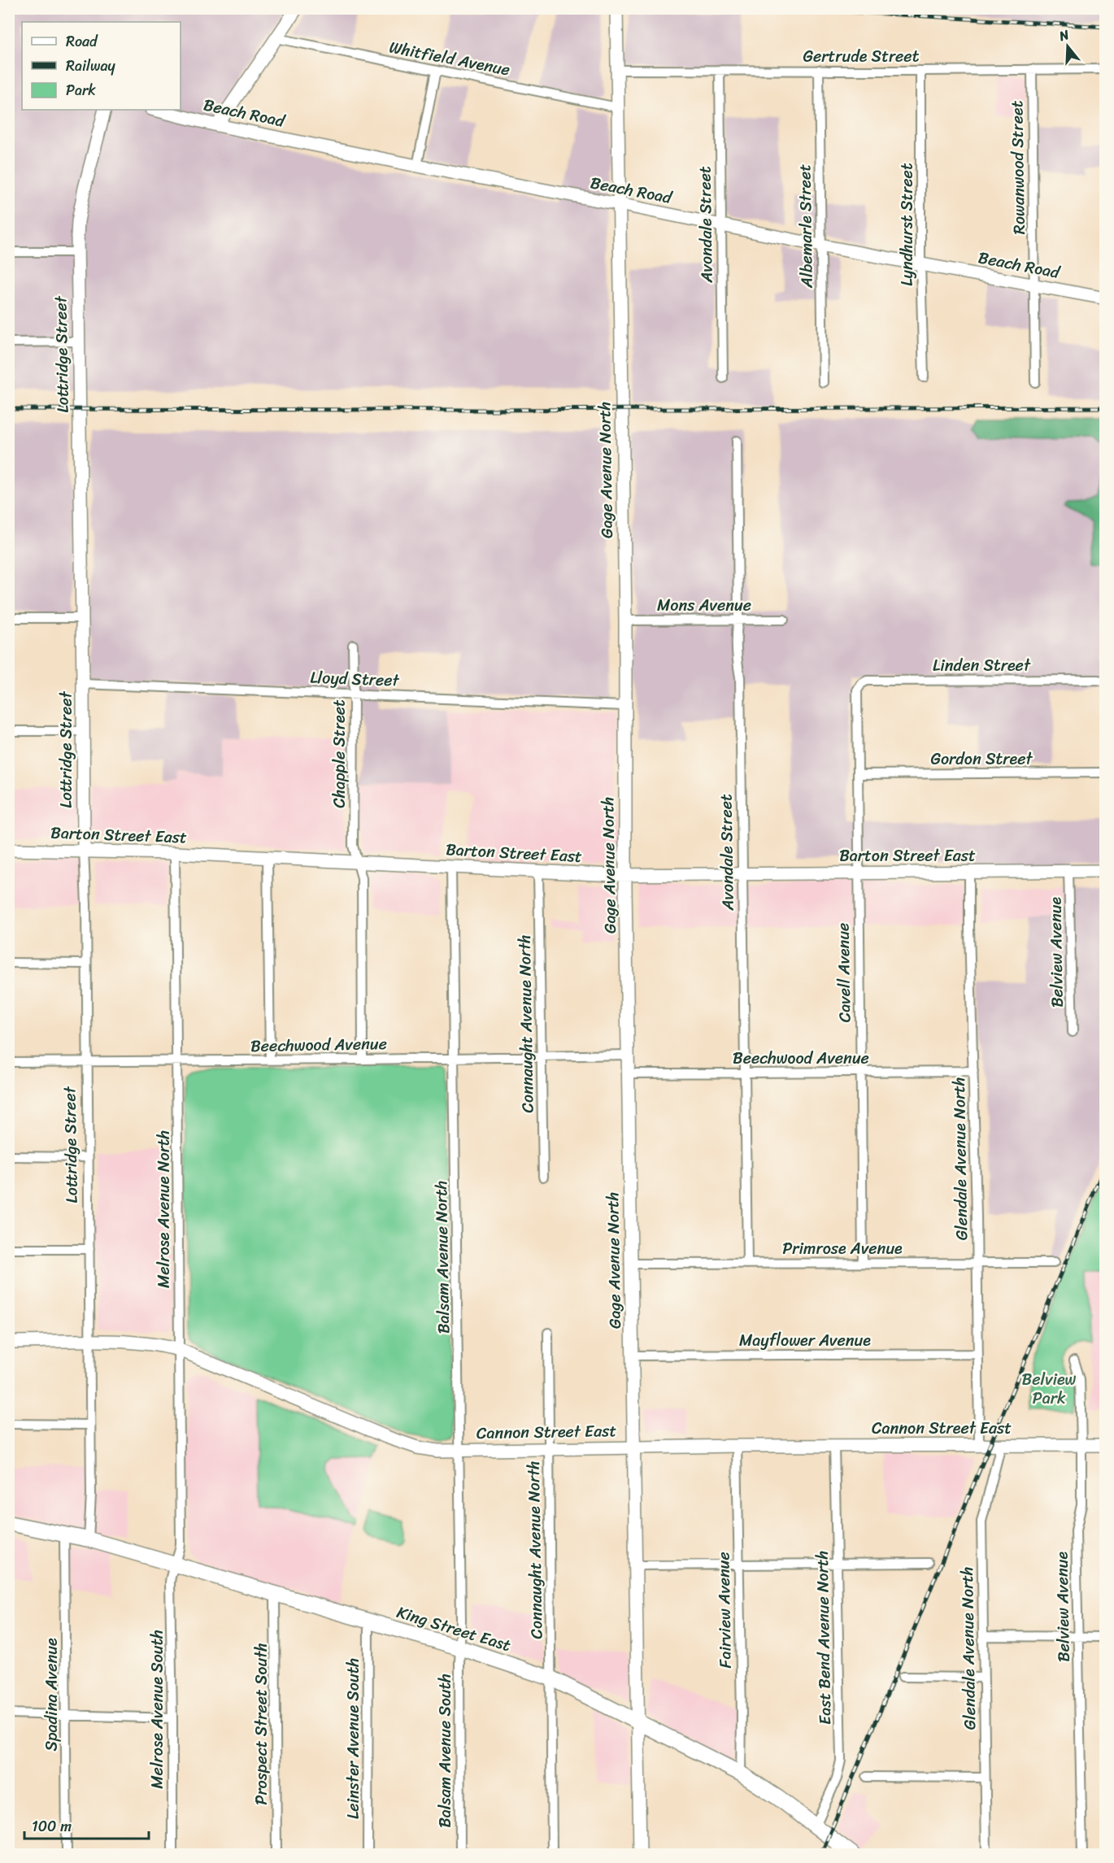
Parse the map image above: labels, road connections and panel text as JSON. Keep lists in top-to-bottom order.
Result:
{
  "streets": {
    "main road": [
      "Beach Road",
      "Lottridge Street",
      "Gage Avenue North",
      "Barton Street East",
      "Cannon Street East",
      "King Street East"
    ],
    "street": [
      "Gertrude Street",
      "Whitfield Avenue",
      "Rowanwood Street",
      "Avondale Street",
      "Lyndhurst Street",
      "Albemarle Street",
      "Mons Avenue",
      "Linden Street",
      "Lloyd Street",
      "Chapple Street",
      "Gordon Street",
      "Belview Avenue",
      "Cavell Avenue",
      "Connaught Avenue North",
      "Beechwood Avenue",
      "Glendale Avenue North",
      "Melrose Avenue North",
      "Primrose Avenue",
      "Balsam Avenue North",
      "Mayflower Avenue",
      "Fairview Avenue",
      "East Bend Avenue North",
      "Spadina Avenue",
      "Melrose Avenue South",
      "Prospect Street South",
      "Leinster Avenue South",
      "Balsam Avenue South"
    ]
  },
  "crossings": [
    ["Gertrude Street", "Rowanwood Street"],
    ["Gertrude Street", "Avondale Street"],
    ["Gertrude Street", "Lyndhurst Street"],
    ["Gertrude Street", "Albemarle Street"],
    ["Gertrude Street", "Gage Avenue North"],
    ["Whitfield Avenue", "Gage Avenue North"],
    ["Beach Road", "Rowanwood Street"],
    ["Beach Road", "Avondale Street"],
    ["Beach Road", "Lyndhurst Street"],
    ["Beach Road", "Albemarle Street"],
    ["Beach Road", "Gage Avenue North"],
    ["Avondale Street", "Mons Avenue"],
    ["Avondale Street", "Barton Street East"],
    ["Avondale Street", "Beechwood Avenue"],
    ["Avondale Street", "Primrose Avenue"],
    ["Lottridge Street", "Lloyd Street"],
    ["Lottridge Street", "Barton Street East"],
    ["Lottridge Street", "Beechwood Avenue"],
    ["Lottridge Street", "Cannon Street East"],
    ["Lottridge Street", "King Street East"],
    ["Gage Avenue North", "Mons Avenue"],
    ["Gage Avenue North", "Lloyd Street"],
    ["Gage Avenue North", "Barton Street East"],
    ["Gage Avenue North", "Beechwood Avenue"],
    ["Gage Avenue North", "Primrose Avenue"],
    ["Gage Avenue North", "Mayflower Avenue"],
    ["Gage Avenue North", "Cannon Street East"],
    ["Gage Avenue North", "King Street East"],
    ["Linden Street", "Cavell Avenue"],
    ["Lloyd Street", "Chapple Street"],
    ["Chapple Street", "Barton Street East"],
    ["Chapple Street", "Beechwood Avenue"],
    ["Gordon Street", "Cavell Avenue"],
    ["Barton Street East", "Belview Avenue"],
    ["Barton Street East", "Cavell Avenue"],
    ["Barton Street East", "Connaught Avenue North"],
    ["Barton Street East", "Glendale Avenue North"],
    ["Barton Street East", "Melrose Avenue North"],
    ["Barton Street East", "Balsam Avenue North"],
    ["Belview Avenue", "Cannon Street East"],
    ["Cavell Avenue", "Beechwood Avenue"],
    ["Cavell Avenue", "Primrose Avenue"],
    ["Connaught Avenue North", "Beechwood Avenue"],
    ["Connaught Avenue North", "Cannon Street East"],
    ["Connaught Avenue North", "King Street East"],
    ["Beechwood Avenue", "Glendale Avenue North"],
    ["Beechwood Avenue", "Melrose Avenue North"],
    ["Beechwood Avenue", "Balsam Avenue North"],
    ["Glendale Avenue North", "Primrose Avenue"],
    ["Glendale Avenue North", "Mayflower Avenue"],
    ["Glendale Avenue North", "Cannon Street East"],
    ["Melrose Avenue North", "Cannon Street East"],
    ["Melrose Avenue North", "King Street East"],
    ["Melrose Avenue North", "Melrose Avenue South"],
    ["Balsam Avenue North", "Cannon Street East"],
    ["Balsam Avenue North", "King Street East"],
    ["Balsam Avenue North", "Balsam Avenue South"],
    ["Cannon Street East", "Fairview Avenue"],
    ["Cannon Street East", "East Bend Avenue North"],
    ["Fairview Avenue", "King Street East"],
    ["King Street East", "East Bend Avenue North"],
    ["King Street East", "Spadina Avenue"],
    ["King Street East", "Melrose Avenue South"],
    ["King Street East", "Prospect Street South"],
    ["King Street East", "Leinster Avenue South"],
    ["King Street East", "Balsam Avenue South"]
  ],
  "parks": ["Belview Park"],
  "legend": ["Road", "Railway", "Park"],
  "scale_bar": "100 m",
  "north": "top"
}
